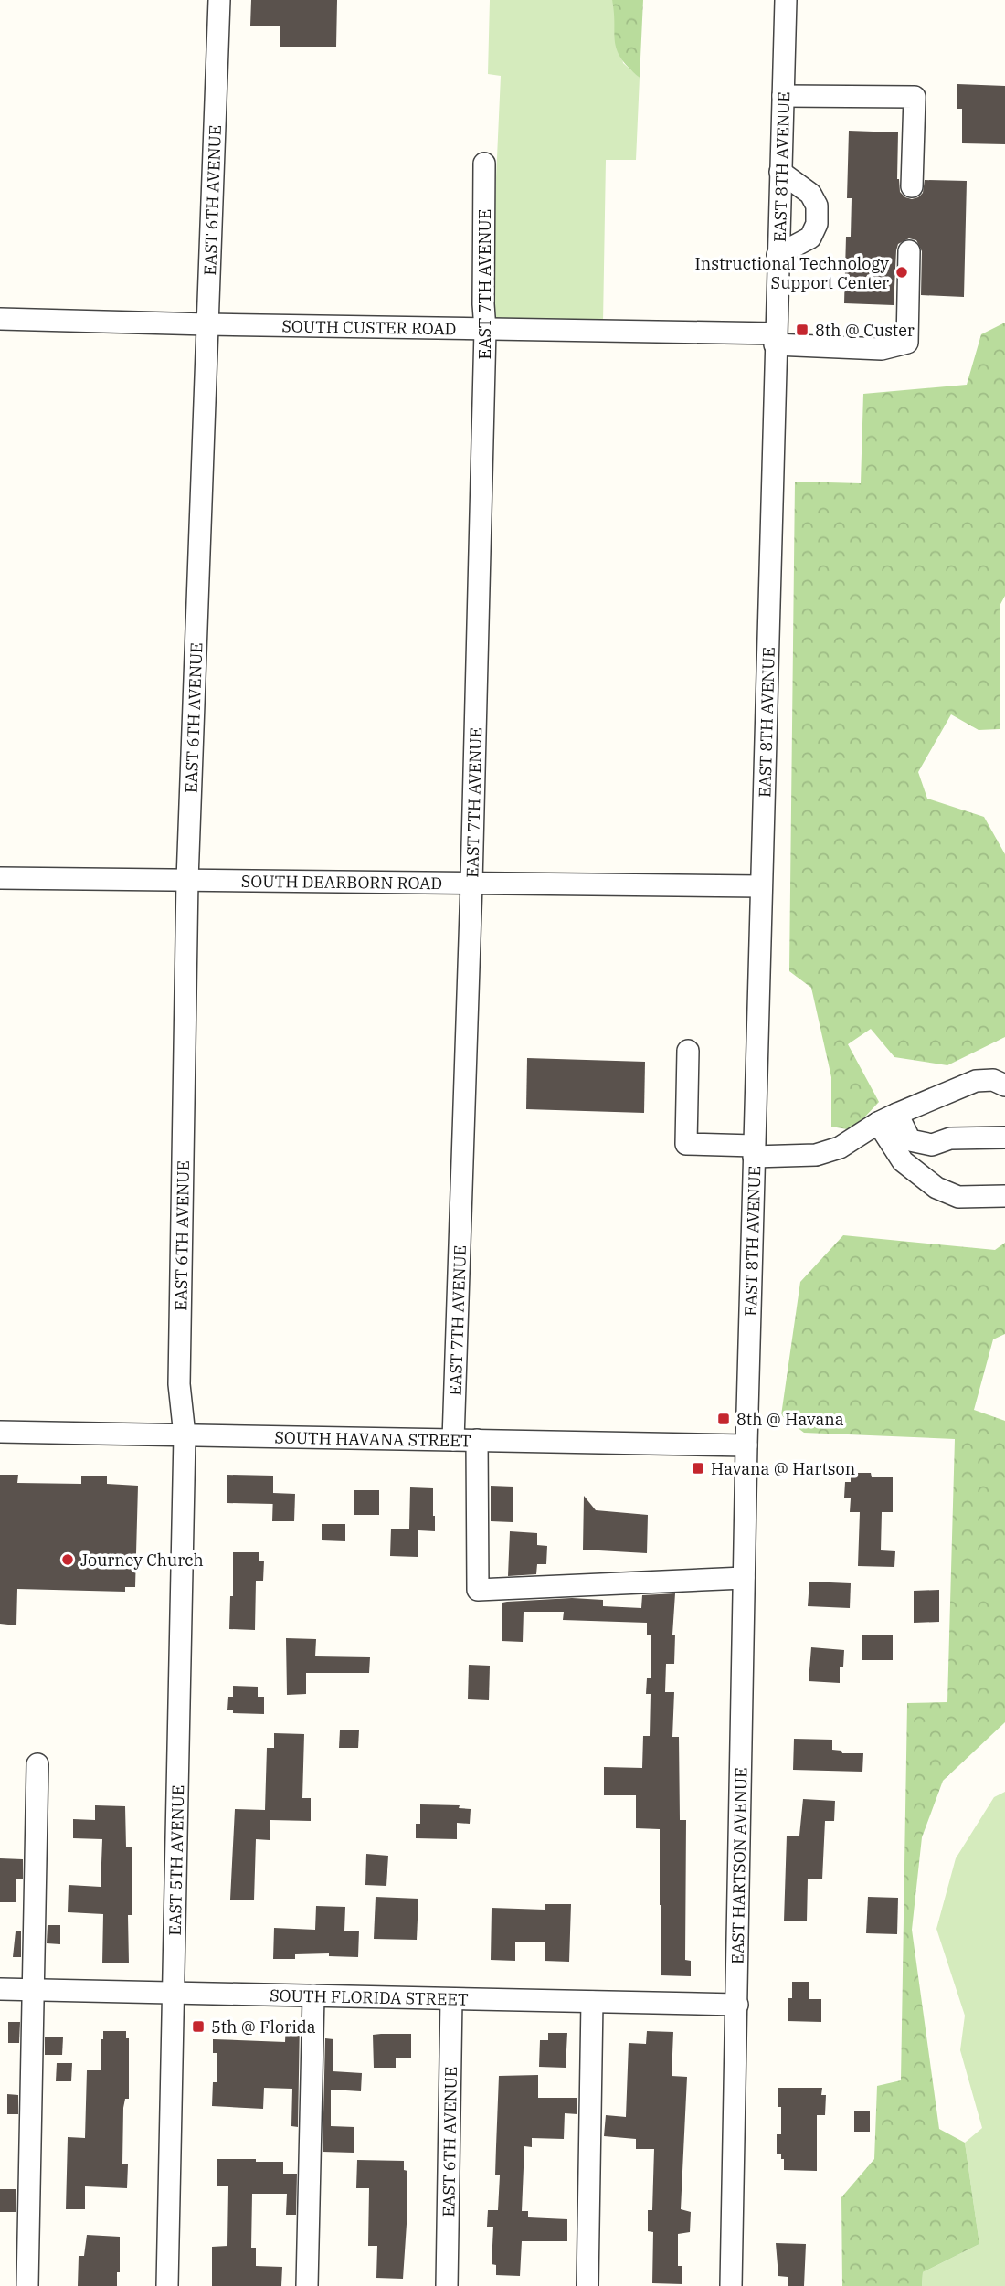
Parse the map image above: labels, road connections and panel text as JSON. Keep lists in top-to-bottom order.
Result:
{
  "streets": {
    "street": [
      "EAST 8TH AVENUE",
      "EAST 6TH AVENUE",
      "EAST 7TH AVENUE",
      "SOUTH CUSTER ROAD",
      "SOUTH DEARBORN ROAD",
      "SOUTH HAVANA STREET",
      "EAST 5TH AVENUE",
      "EAST HARTSON AVENUE",
      "SOUTH FLORIDA STREET"
    ]
  },
  "crossings": [
    ["EAST 8TH AVENUE", "SOUTH CUSTER ROAD"],
    ["EAST 8TH AVENUE", "SOUTH DEARBORN ROAD"],
    ["EAST 8TH AVENUE", "SOUTH HAVANA STREET"],
    ["EAST 8TH AVENUE", "EAST HARTSON AVENUE"],
    ["EAST 6TH AVENUE", "SOUTH CUSTER ROAD"],
    ["EAST 6TH AVENUE", "SOUTH DEARBORN ROAD"],
    ["EAST 6TH AVENUE", "SOUTH HAVANA STREET"],
    ["EAST 6TH AVENUE", "EAST 5TH AVENUE"],
    ["EAST 6TH AVENUE", "SOUTH FLORIDA STREET"],
    ["EAST 7TH AVENUE", "SOUTH CUSTER ROAD"],
    ["EAST 7TH AVENUE", "SOUTH DEARBORN ROAD"],
    ["EAST 7TH AVENUE", "SOUTH HAVANA STREET"],
    ["SOUTH HAVANA STREET", "EAST 5TH AVENUE"],
    ["SOUTH HAVANA STREET", "EAST HARTSON AVENUE"],
    ["EAST 5TH AVENUE", "SOUTH FLORIDA STREET"],
    ["EAST HARTSON AVENUE", "SOUTH FLORIDA STREET"]
  ],
  "places": {
    "other": ["Instructional Technology Support Center", "Journey Church"],
    "transit": [
      "8th @ Custer",
      "8th @ Havana",
      "Havana @ Hartson",
      "5th @ Florida"
    ]
  }
}
